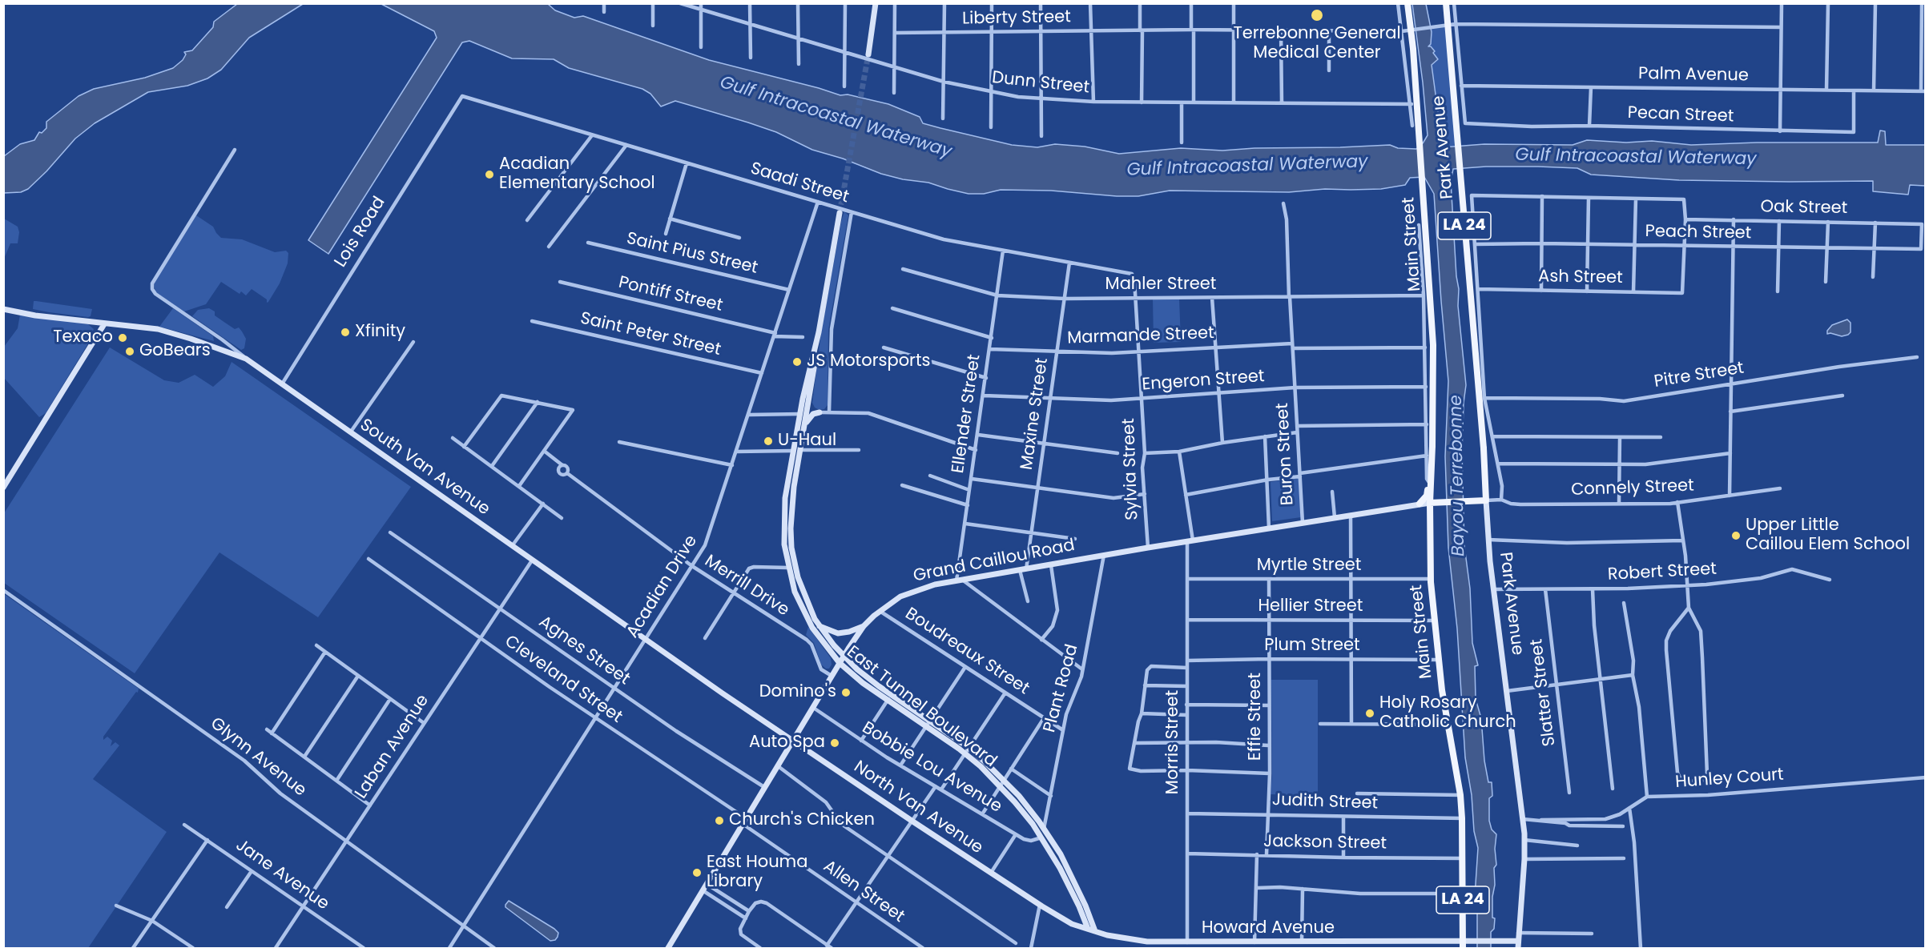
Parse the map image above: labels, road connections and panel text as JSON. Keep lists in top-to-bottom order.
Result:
{
  "streets": {
    "main road": [
      "Park Avenue",
      "LA 24",
      "Main Street",
      "South Van Avenue",
      "Grand Caillou Road",
      "East Tunnel Boulevard",
      "North Van Avenue",
      "Howard Avenue"
    ],
    "street": [
      "Liberty Street",
      "Palm Avenue",
      "Dunn Street",
      "Pecan Street",
      "Saadi Street",
      "Oak Street",
      "Lois Road",
      "Peach Street",
      "Saint Pius Street",
      "Ash Street",
      "Mahler Street",
      "Pontiff Street",
      "Saint Peter Street",
      "Marmande Street",
      "Pitre Street",
      "Engeron Street",
      "Ellender Street",
      "Maxine Street",
      "Buron Street",
      "Sylvia Street",
      "Connely Street",
      "Myrtle Street",
      "Robert Street",
      "Merrill Drive",
      "Acadian Drive",
      "Hellier Street",
      "Plum Street",
      "Agnes Street",
      "Boudreaux Street",
      "Cleveland Street",
      "Plant Road",
      "Slatter Street",
      "Effie Street",
      "Morris Street",
      "Laban Avenue",
      "Glynn Avenue",
      "Bobbie Lou Avenue",
      "Hunley Court",
      "Judith Street",
      "Jackson Street",
      "Jane Avenue",
      "Allen Street"
    ]
  },
  "crossings": [
    ["Palm Avenue", "Pecan Street"],
    ["Park Avenue", "Peach Street"],
    ["Park Avenue", "Ash Street"],
    ["Park Avenue", "Pitre Street"],
    ["Park Avenue", "Connely Street"],
    ["Park Avenue", "Grand Caillou Road"],
    ["Park Avenue", "Robert Street"],
    ["Park Avenue", "Howard Avenue"],
    ["Saadi Street", "Lois Road"],
    ["Saadi Street", "Ellender Street"],
    ["Saadi Street", "Maxine Street"],
    ["Saadi Street", "Sylvia Street"],
    ["Saadi Street", "Acadian Drive"],
    ["Oak Street", "Peach Street"],
    ["Lois Road", "South Van Avenue"],
    ["Peach Street", "Ash Street"],
    ["Main Street", "Mahler Street"],
    ["Main Street", "Marmande Street"],
    ["Main Street", "Engeron Street"],
    ["Main Street", "Grand Caillou Road"],
    ["Main Street", "Myrtle Street"],
    ["Main Street", "Hellier Street"],
    ["Main Street", "Plum Street"],
    ["Main Street", "Judith Street"],
    ["Main Street", "Jackson Street"],
    ["Main Street", "Howard Avenue"],
    ["Saint Pius Street", "Acadian Drive"],
    ["Mahler Street", "Ellender Street"],
    ["Mahler Street", "Maxine Street"],
    ["Mahler Street", "Buron Street"],
    ["Mahler Street", "Sylvia Street"],
    ["Pontiff Street", "Acadian Drive"],
    ["Saint Peter Street", "Acadian Drive"],
    ["Marmande Street", "Ellender Street"],
    ["Marmande Street", "Maxine Street"],
    ["Marmande Street", "Buron Street"],
    ["Marmande Street", "Sylvia Street"],
    ["Engeron Street", "Ellender Street"],
    ["Engeron Street", "Maxine Street"],
    ["Engeron Street", "Buron Street"],
    ["Engeron Street", "Sylvia Street"],
    ["Ellender Street", "Grand Caillou Road"],
    ["Maxine Street", "Grand Caillou Road"],
    ["Buron Street", "Grand Caillou Road"],
    ["South Van Avenue", "Grand Caillou Road"],
    ["South Van Avenue", "Acadian Drive"],
    ["South Van Avenue", "Laban Avenue"],
    ["South Van Avenue", "North Van Avenue"],
    ["Sylvia Street", "Grand Caillou Road"],
    ["Connely Street", "Grand Caillou Road"],
    ["Grand Caillou Road", "Merrill Drive"],
    ["Grand Caillou Road", "Agnes Street"],
    ["Grand Caillou Road", "Boudreaux Street"],
    ["Grand Caillou Road", "Cleveland Street"],
    ["Grand Caillou Road", "Plant Road"],
    ["Grand Caillou Road", "East Tunnel Boulevard"],
    ["Grand Caillou Road", "Morris Street"],
    ["Grand Caillou Road", "Bobbie Lou Avenue"],
    ["Grand Caillou Road", "North Van Avenue"],
    ["Grand Caillou Road", "Allen Street"],
    ["Myrtle Street", "Effie Street"],
    ["Myrtle Street", "Morris Street"],
    ["Robert Street", "Slatter Street"],
    ["Merrill Drive", "Acadian Drive"],
    ["Acadian Drive", "Agnes Street"],
    ["Acadian Drive", "Cleveland Street"],
    ["Acadian Drive", "Glynn Avenue"],
    ["Hellier Street", "Effie Street"],
    ["Hellier Street", "Morris Street"],
    ["Plum Street", "Effie Street"],
    ["Plum Street", "Morris Street"],
    ["Agnes Street", "Laban Avenue"],
    ["Boudreaux Street", "Plant Road"],
    ["Cleveland Street", "Laban Avenue"],
    ["Cleveland Street", "Allen Street"],
    ["Plant Road", "East Tunnel Boulevard"],
    ["East Tunnel Boulevard", "Bobbie Lou Avenue"],
    ["East Tunnel Boulevard", "Howard Avenue"],
    ["Effie Street", "Judith Street"],
    ["Effie Street", "Jackson Street"],
    ["Morris Street", "Judith Street"],
    ["Morris Street", "Jackson Street"],
    ["Morris Street", "Howard Avenue"],
    ["Laban Avenue", "Glynn Avenue"],
    ["Laban Avenue", "Jane Avenue"],
    ["North Van Avenue", "Howard Avenue"]
  ],
  "water": ["Gulf Intracoastal Waterway", "Bayou Terrebonne"],
  "places": [
    "Terrebonne General Medical Center",
    "Acadian Elementary School",
    "Xfinity",
    "Texaco",
    "GoBears",
    "JS Motorsports",
    "U-Haul",
    "Upper Little Caillou Elem School",
    "Domino's",
    "Holy Rosary Catholic Church",
    "Auto Spa",
    "Church's Chicken",
    "East Houma Library"
  ]
}
